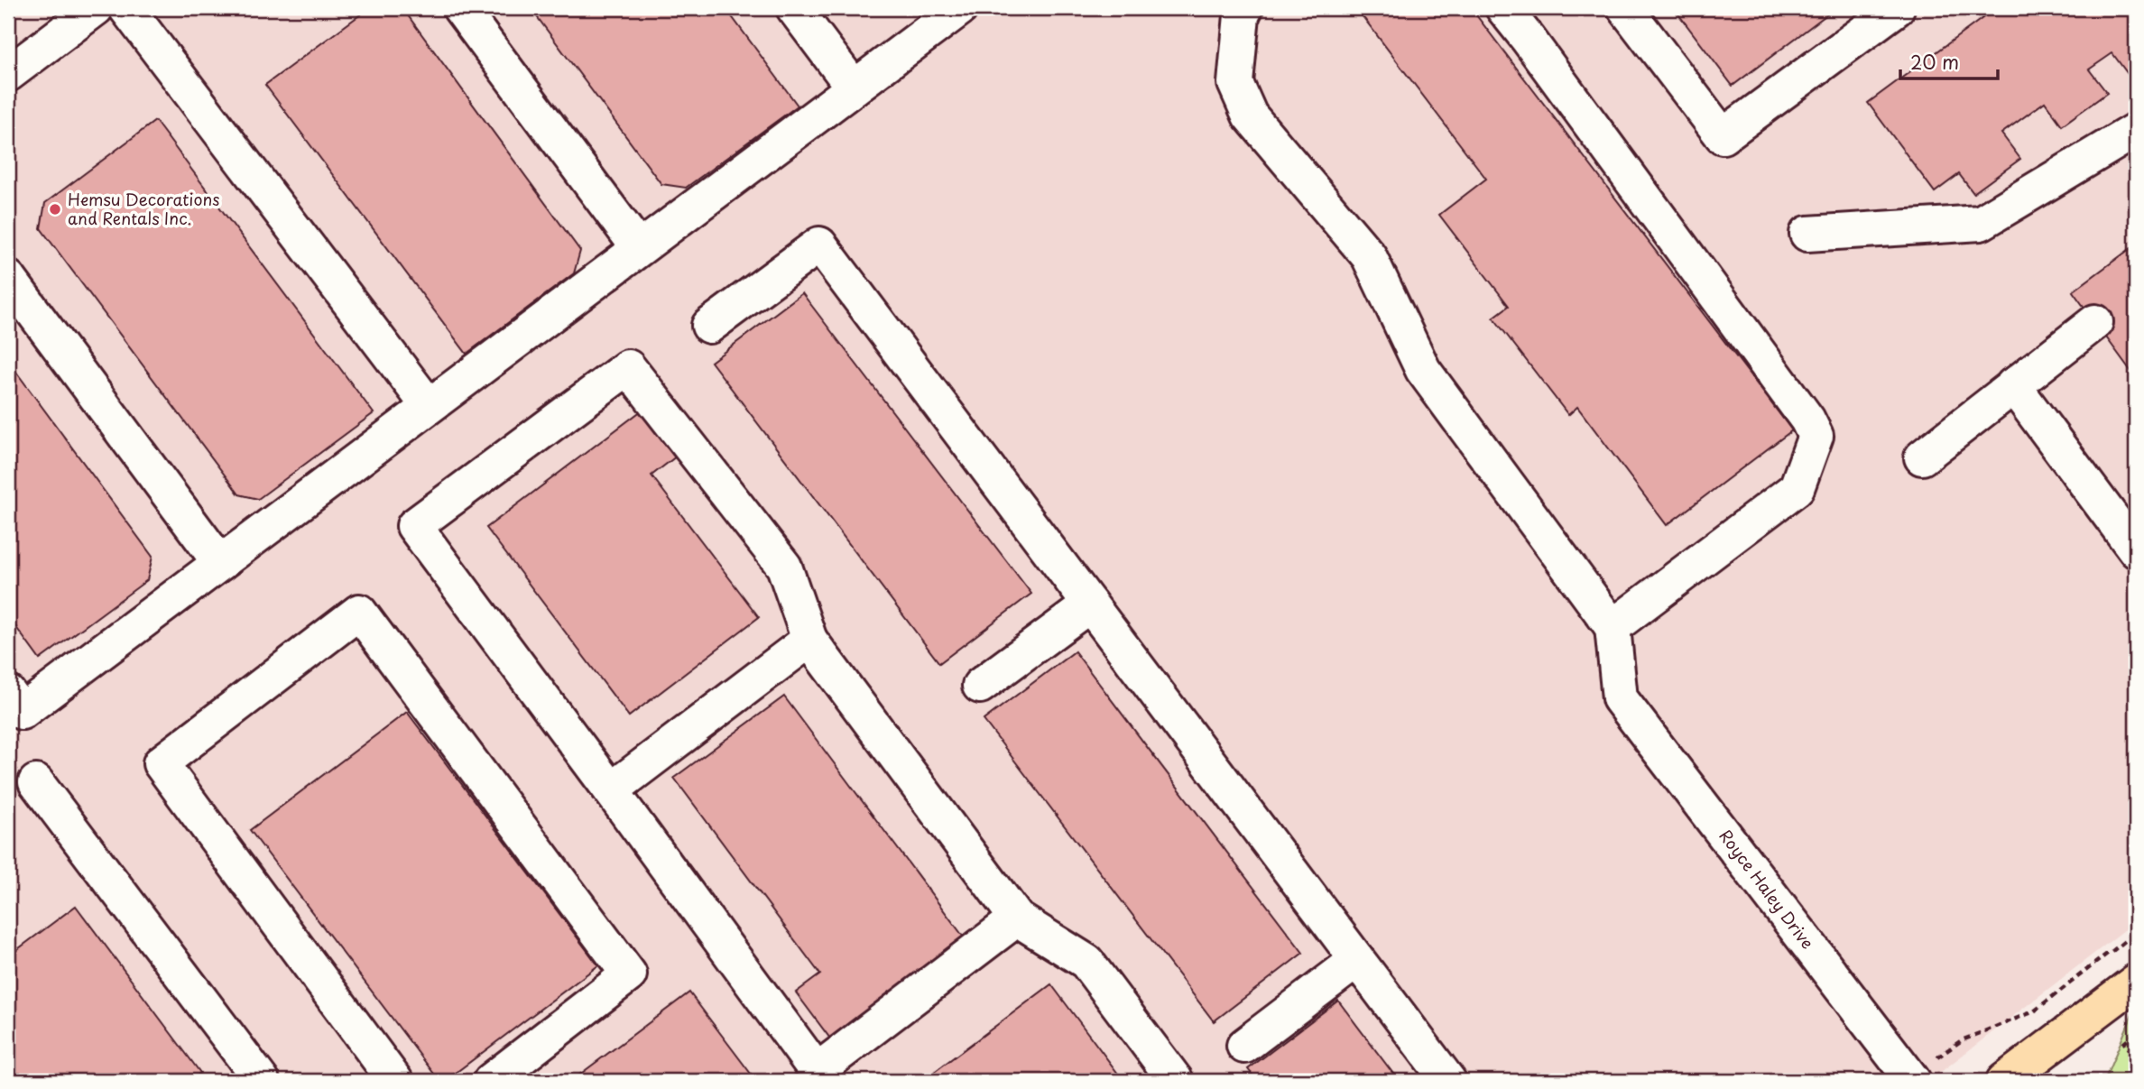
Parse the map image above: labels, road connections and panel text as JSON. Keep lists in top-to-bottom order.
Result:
{
  "streets": {
    "street": ["Royce Haley Drive"]
  },
  "places": ["Hemsu Decorations and Rentals Inc."],
  "scale_bar": "20 m"
}
